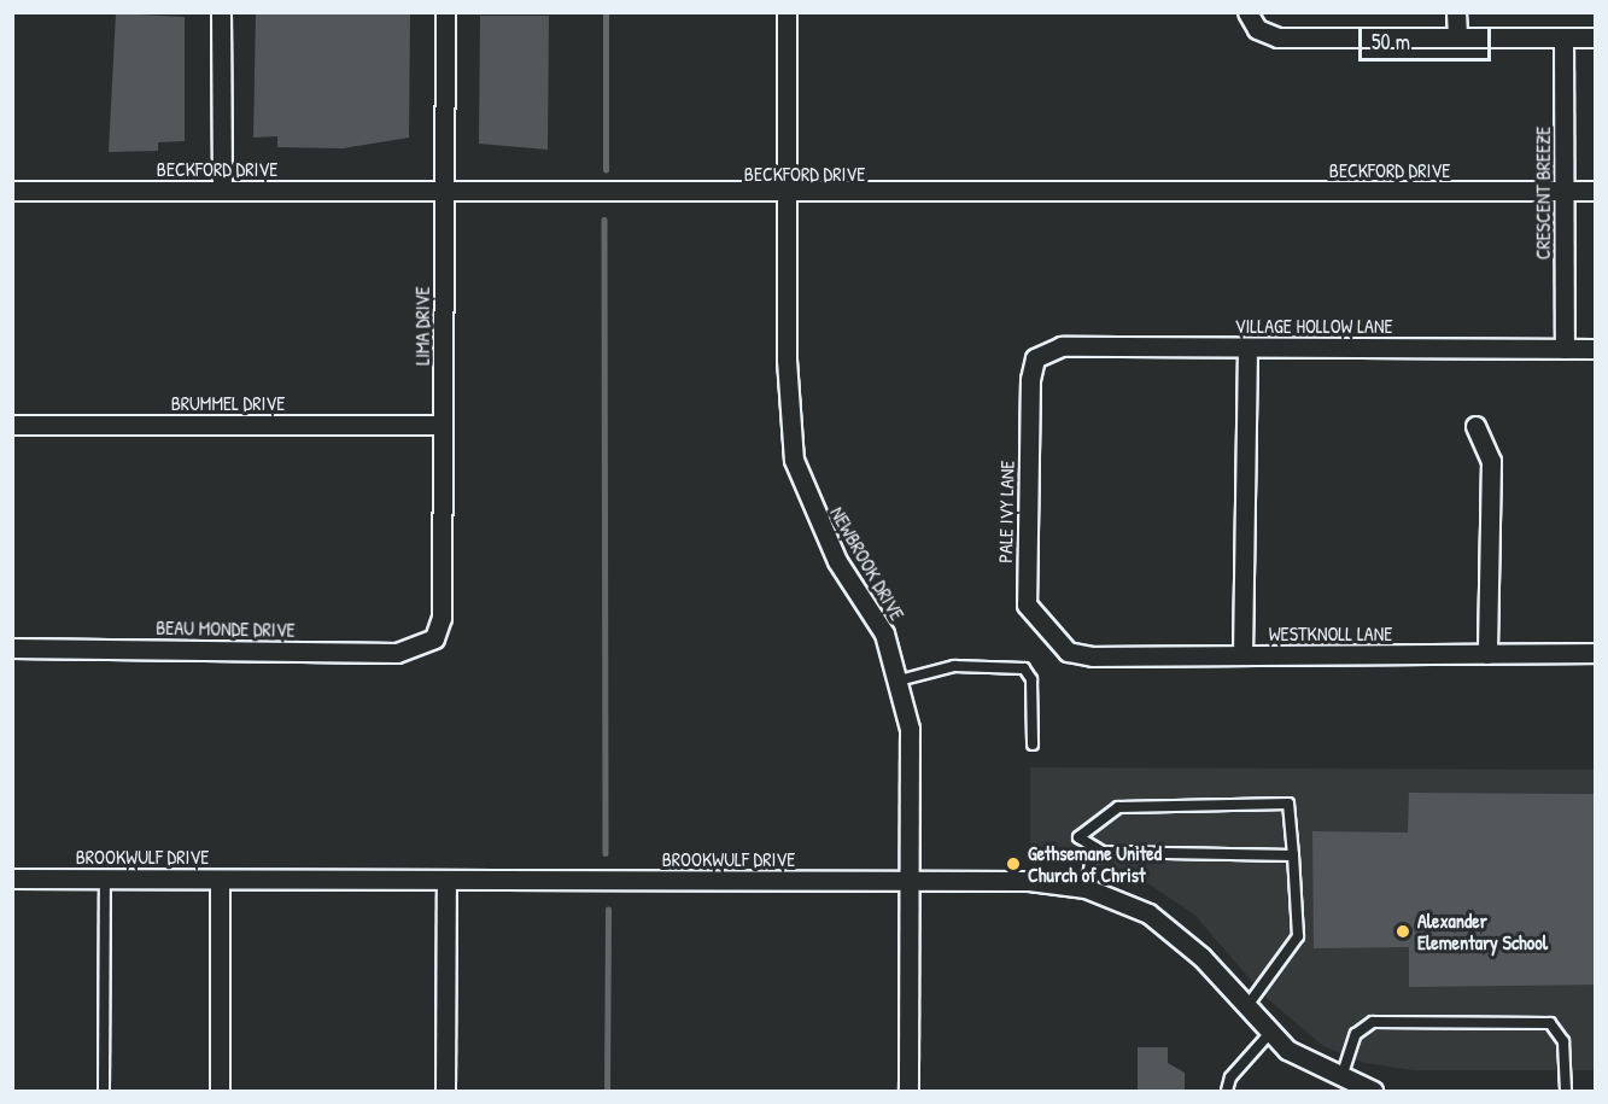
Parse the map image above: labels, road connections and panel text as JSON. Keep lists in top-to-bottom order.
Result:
{
  "streets": {
    "street": [
      "BECKFORD DRIVE",
      "CRESCENT BREEZE",
      "LIMA DRIVE",
      "VILLAGE HOLLOW LANE",
      "BRUMMEL DRIVE",
      "PALE IVY LANE",
      "NEWBROOK DRIVE",
      "BEAU MONDE DRIVE",
      "WESTKNOLL LANE",
      "BROOKWULF DRIVE"
    ]
  },
  "crossings": [
    ["BECKFORD DRIVE", "CRESCENT BREEZE"],
    ["BECKFORD DRIVE", "LIMA DRIVE"],
    ["BECKFORD DRIVE", "NEWBROOK DRIVE"],
    ["CRESCENT BREEZE", "VILLAGE HOLLOW LANE"],
    ["LIMA DRIVE", "BRUMMEL DRIVE"],
    ["LIMA DRIVE", "BEAU MONDE DRIVE"],
    ["VILLAGE HOLLOW LANE", "PALE IVY LANE"],
    ["PALE IVY LANE", "WESTKNOLL LANE"],
    ["NEWBROOK DRIVE", "BROOKWULF DRIVE"]
  ],
  "places": ["Gethsemane United Church of Christ", "Alexander Elementary School"],
  "scale_bar": "50 m"
}
